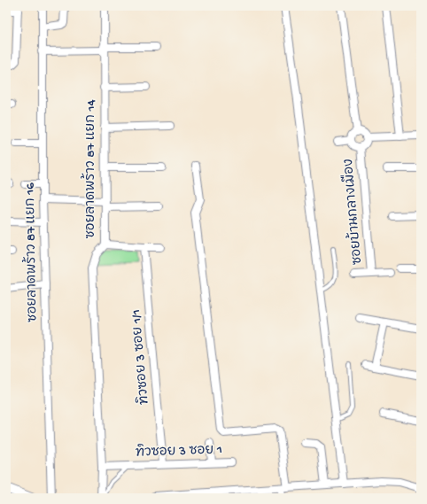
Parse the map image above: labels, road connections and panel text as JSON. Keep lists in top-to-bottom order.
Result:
{
  "streets": {
    "street": [
      "ซอยลาดพร้าว 87 แยก 14",
      "ซอยบ้านกลางเมือง",
      "ซอยลาดพร้าว 87 แยก 16",
      "ทิวซอย 3 ซอย 1/1",
      "ทิวซอย 3 ซอย 1"
    ]
  },
  "crossings": [
    ["ซอยลาดพร้าว 87 แยก 14", "ทิวซอย 3 ซอย 1"],
    ["ทิวซอย 3 ซอย 1/1", "ทิวซอย 3 ซอย 1"]
  ]
}
